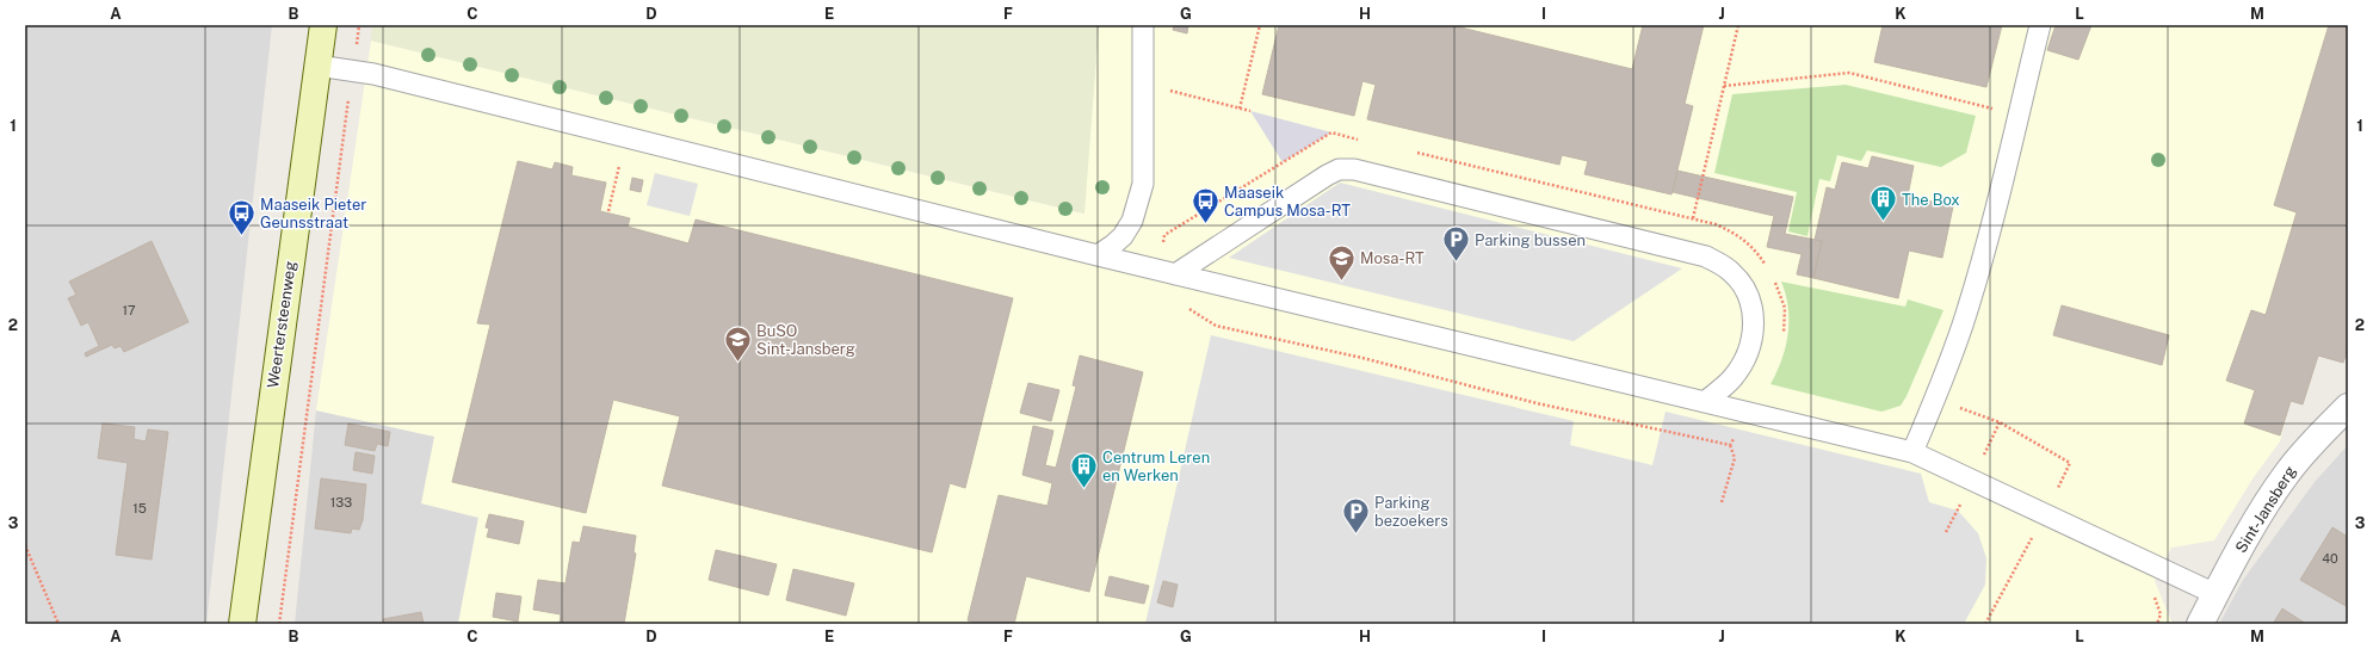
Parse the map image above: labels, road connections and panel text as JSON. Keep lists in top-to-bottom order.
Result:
{
  "streets": {
    "main road": ["Weertersteenweg"],
    "street": ["Sint-Jansberg"]
  },
  "places": {
    "building": ["The Box", "Centrum Leren en Werken"],
    "bus stop": ["Maaseik Campus Mosa-RT", "Maaseik Pieter Geunsstraat"],
    "parking": ["Parking bussen", "Parking bezoekers"],
    "school or university": ["Mosa-RT", "BuSO Sint-Jansberg"]
  },
  "house_numbers": [
    "17",
    "133",
    "15",
    "40"
  ],
  "grid": {
    "columns": [
      "A",
      "B",
      "C",
      "D",
      "E",
      "F",
      "G",
      "H",
      "I",
      "J",
      "K",
      "L",
      "M"
    ],
    "rows": ["1", "2", "3"]
  }
}
